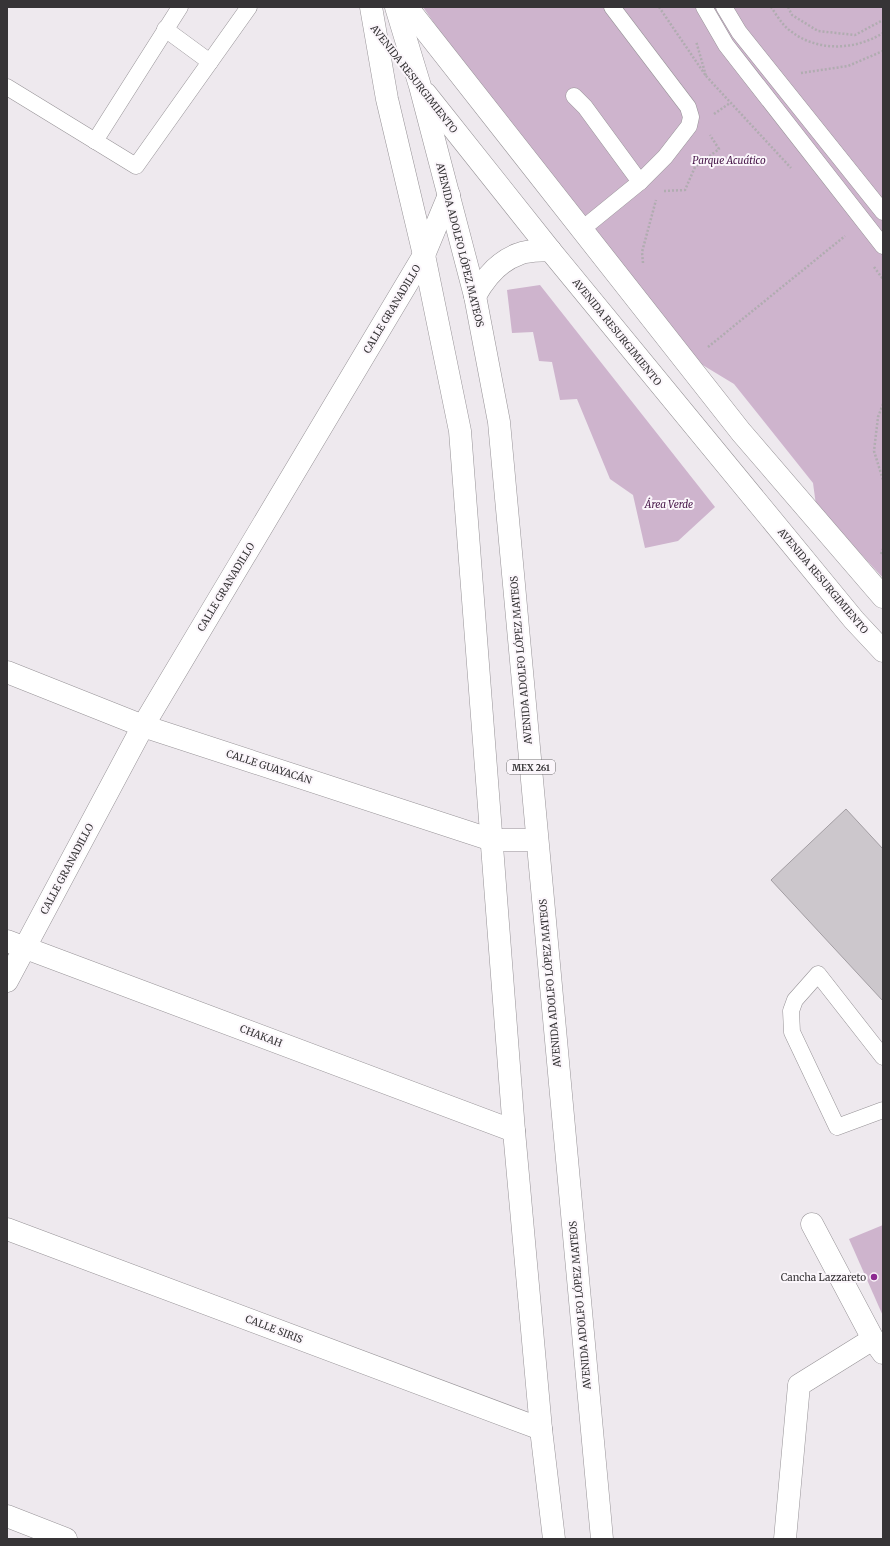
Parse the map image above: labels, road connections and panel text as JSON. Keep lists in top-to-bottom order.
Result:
{
  "streets": {
    "main road": [
      "AVENIDA RESURGIMIENTO",
      "AVENIDA ADOLFO LÓPEZ MATEOS",
      "CALLE GRANADILLO",
      "CALLE GUAYACÁN",
      "MEX 261",
      "CHAKAH",
      "CALLE SIRIS"
    ]
  },
  "crossings": [
    ["AVENIDA RESURGIMIENTO", "AVENIDA ADOLFO LÓPEZ MATEOS"],
    ["AVENIDA ADOLFO LÓPEZ MATEOS", "CALLE GRANADILLO"],
    ["AVENIDA ADOLFO LÓPEZ MATEOS", "CALLE GUAYACÁN"],
    ["CALLE GRANADILLO", "CALLE GUAYACÁN"],
    ["CALLE GRANADILLO", "CHAKAH"]
  ],
  "parks": ["Parque Acuático", "Área Verde"],
  "places": ["Cancha Lazzareto"]
}
